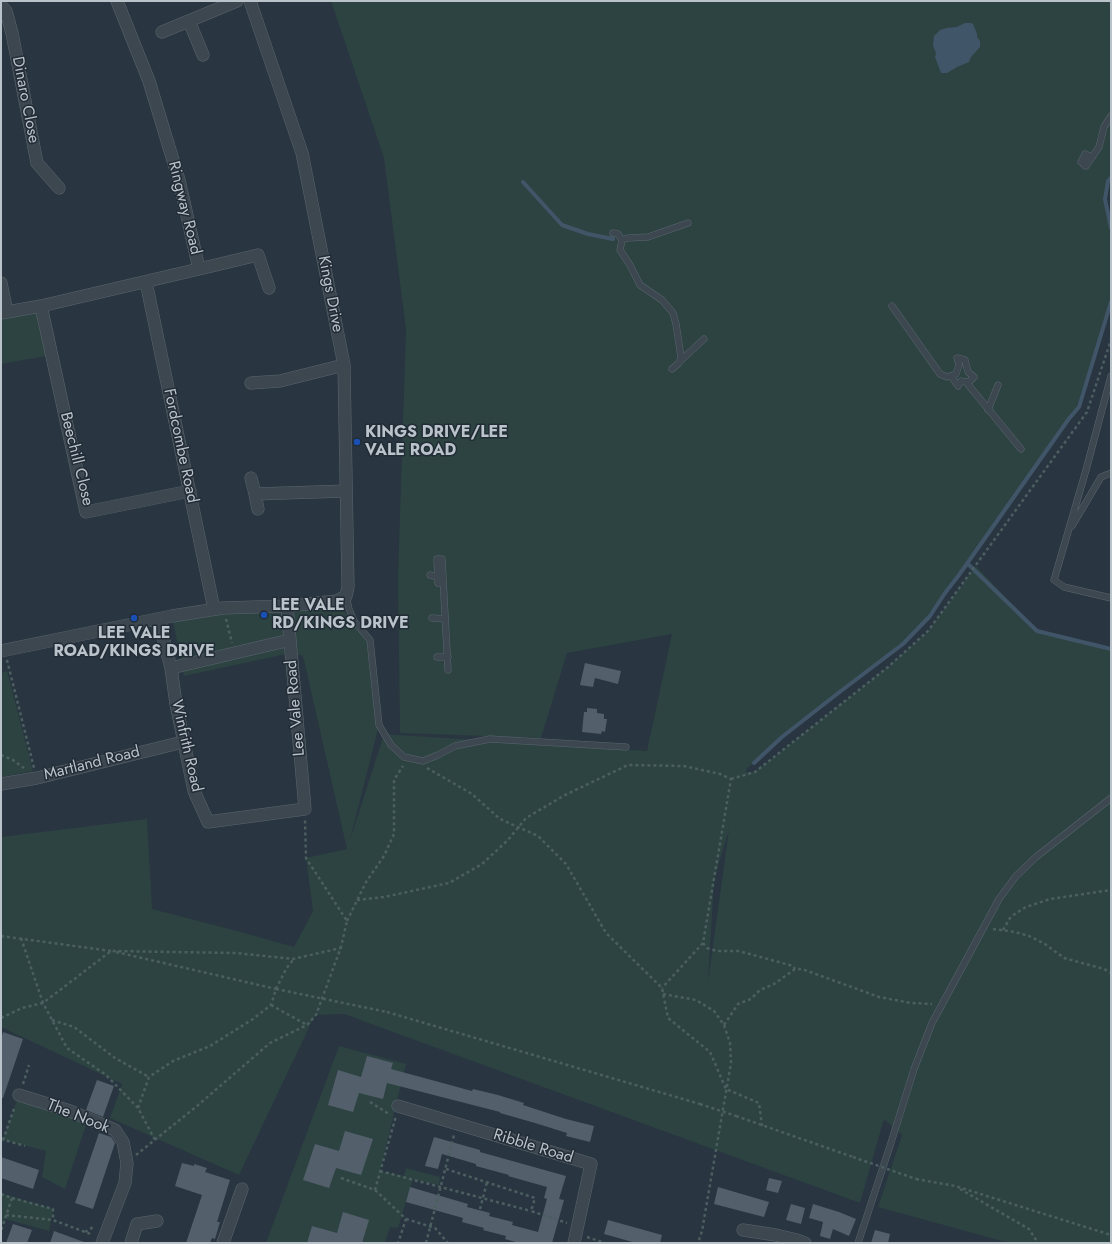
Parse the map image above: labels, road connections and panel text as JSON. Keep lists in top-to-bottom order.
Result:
{
  "streets": {
    "street": [
      "Dinaro Close",
      "Ringway Road",
      "Kings Drive",
      "Fordcombe Road",
      "Beechill Close",
      "Lee Vale Road",
      "Winfrith Road",
      "Martland Road",
      "The Nook",
      "Ribble Road"
    ]
  },
  "crossings": [
    ["Ringway Road", "Fordcombe Road"],
    ["Ringway Road", "Beechill Close"],
    ["Fordcombe Road", "Beechill Close"],
    ["Lee Vale Road", "Winfrith Road"],
    ["Winfrith Road", "Martland Road"]
  ],
  "places": ["KINGS DRIVE/LEE VALE ROAD", "LEE VALE RD/KINGS DRIVE", "LEE VALE ROAD/KINGS DRIVE"]
}
